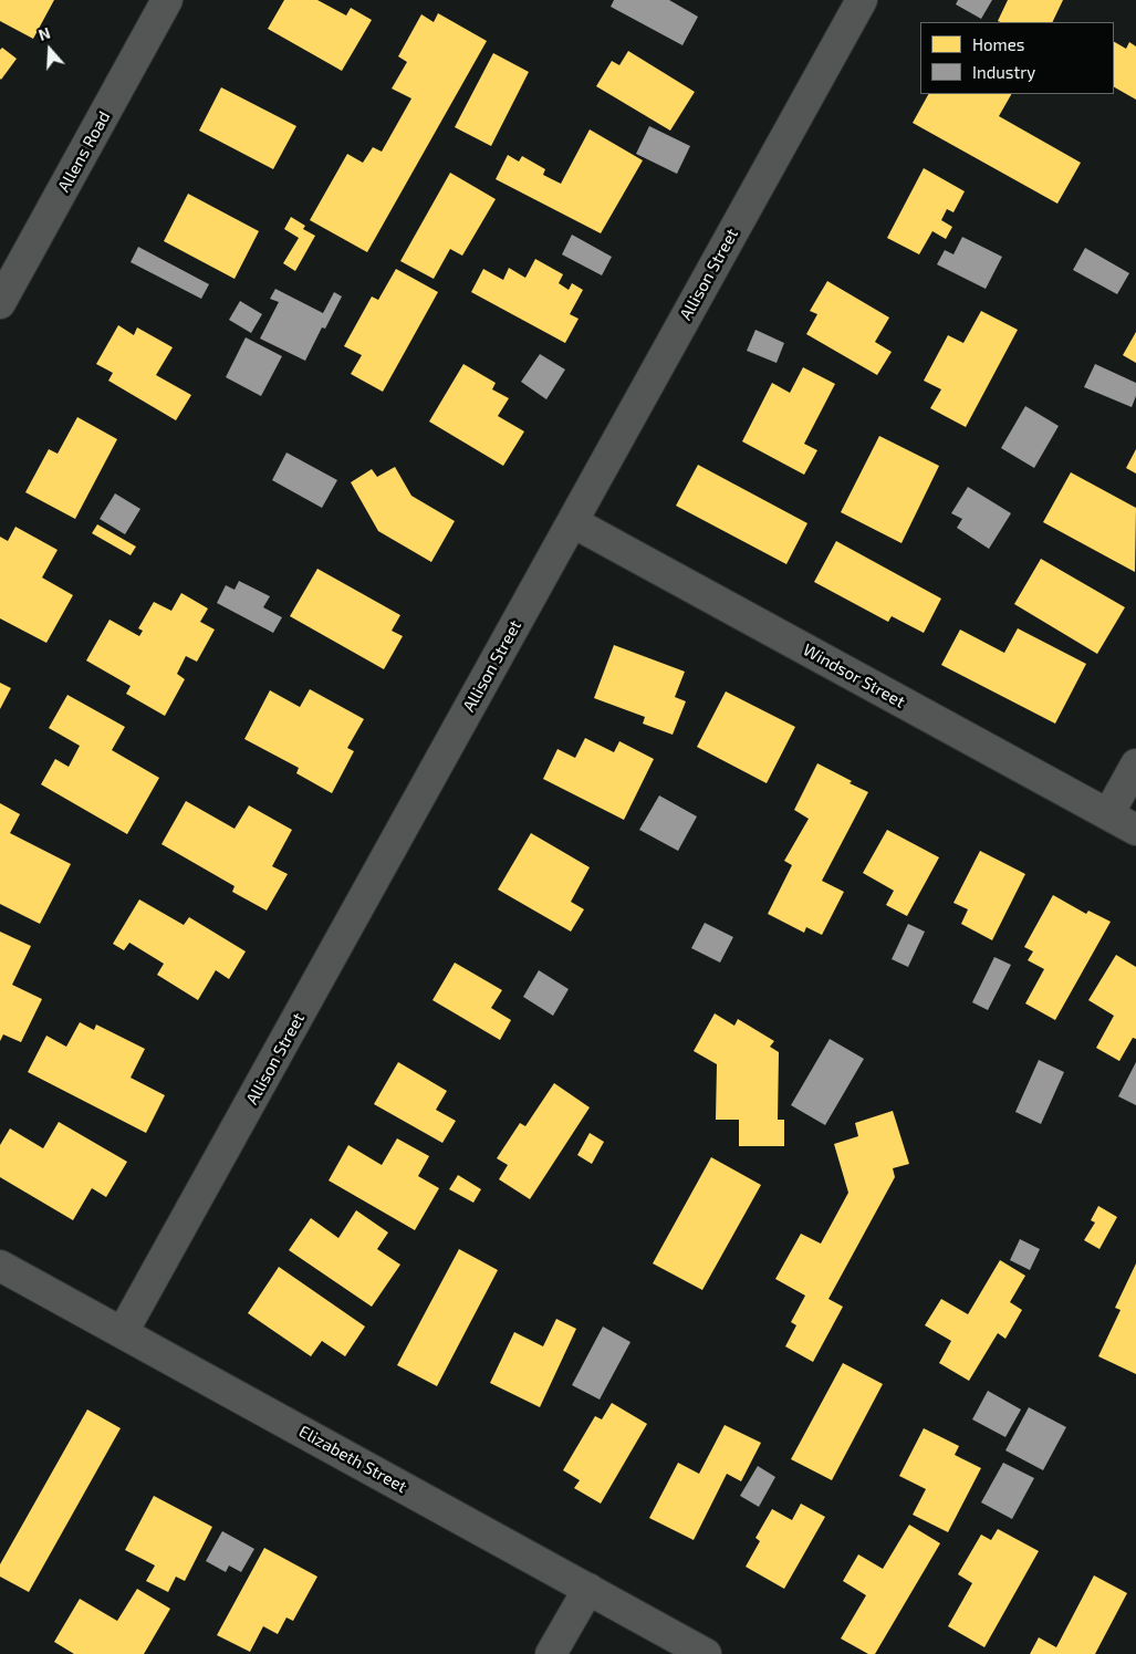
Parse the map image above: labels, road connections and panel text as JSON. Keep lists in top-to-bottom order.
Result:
{
  "streets": {
    "street": [
      "Allens Road",
      "Allison Street",
      "Windsor Street",
      "Elizabeth Street"
    ]
  },
  "crossings": [
    ["Allison Street", "Windsor Street"],
    ["Allison Street", "Elizabeth Street"]
  ],
  "legend": ["Homes", "Industry"],
  "north": "top"
}
